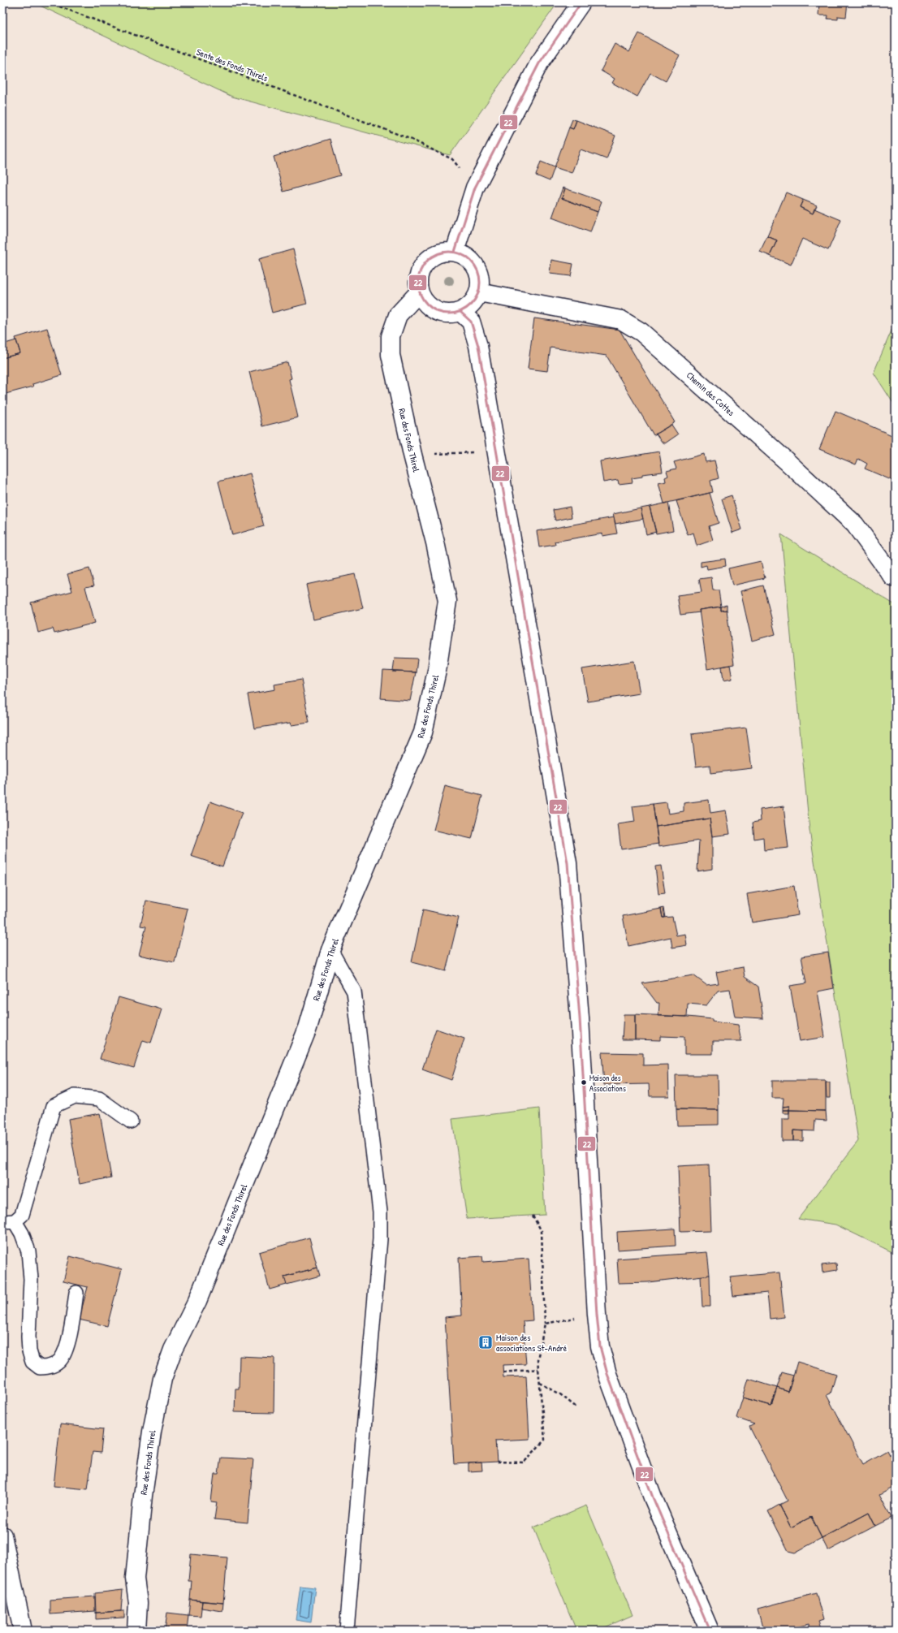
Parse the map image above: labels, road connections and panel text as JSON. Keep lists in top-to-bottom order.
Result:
{
  "streets": {
    "street": ["Chemin des Cottes", "Rue des Fonds Thirel"],
    "path": ["Sente des Fonds Thirels"]
  },
  "crossings": [
    ["Chemin des Cottes", "Rue des Fonds Thirel"]
  ],
  "places": {
    "other": ["Maison des Associations"],
    "building": ["Maison des associations St-André"]
  },
  "lines": ["transit line 22"]
}
